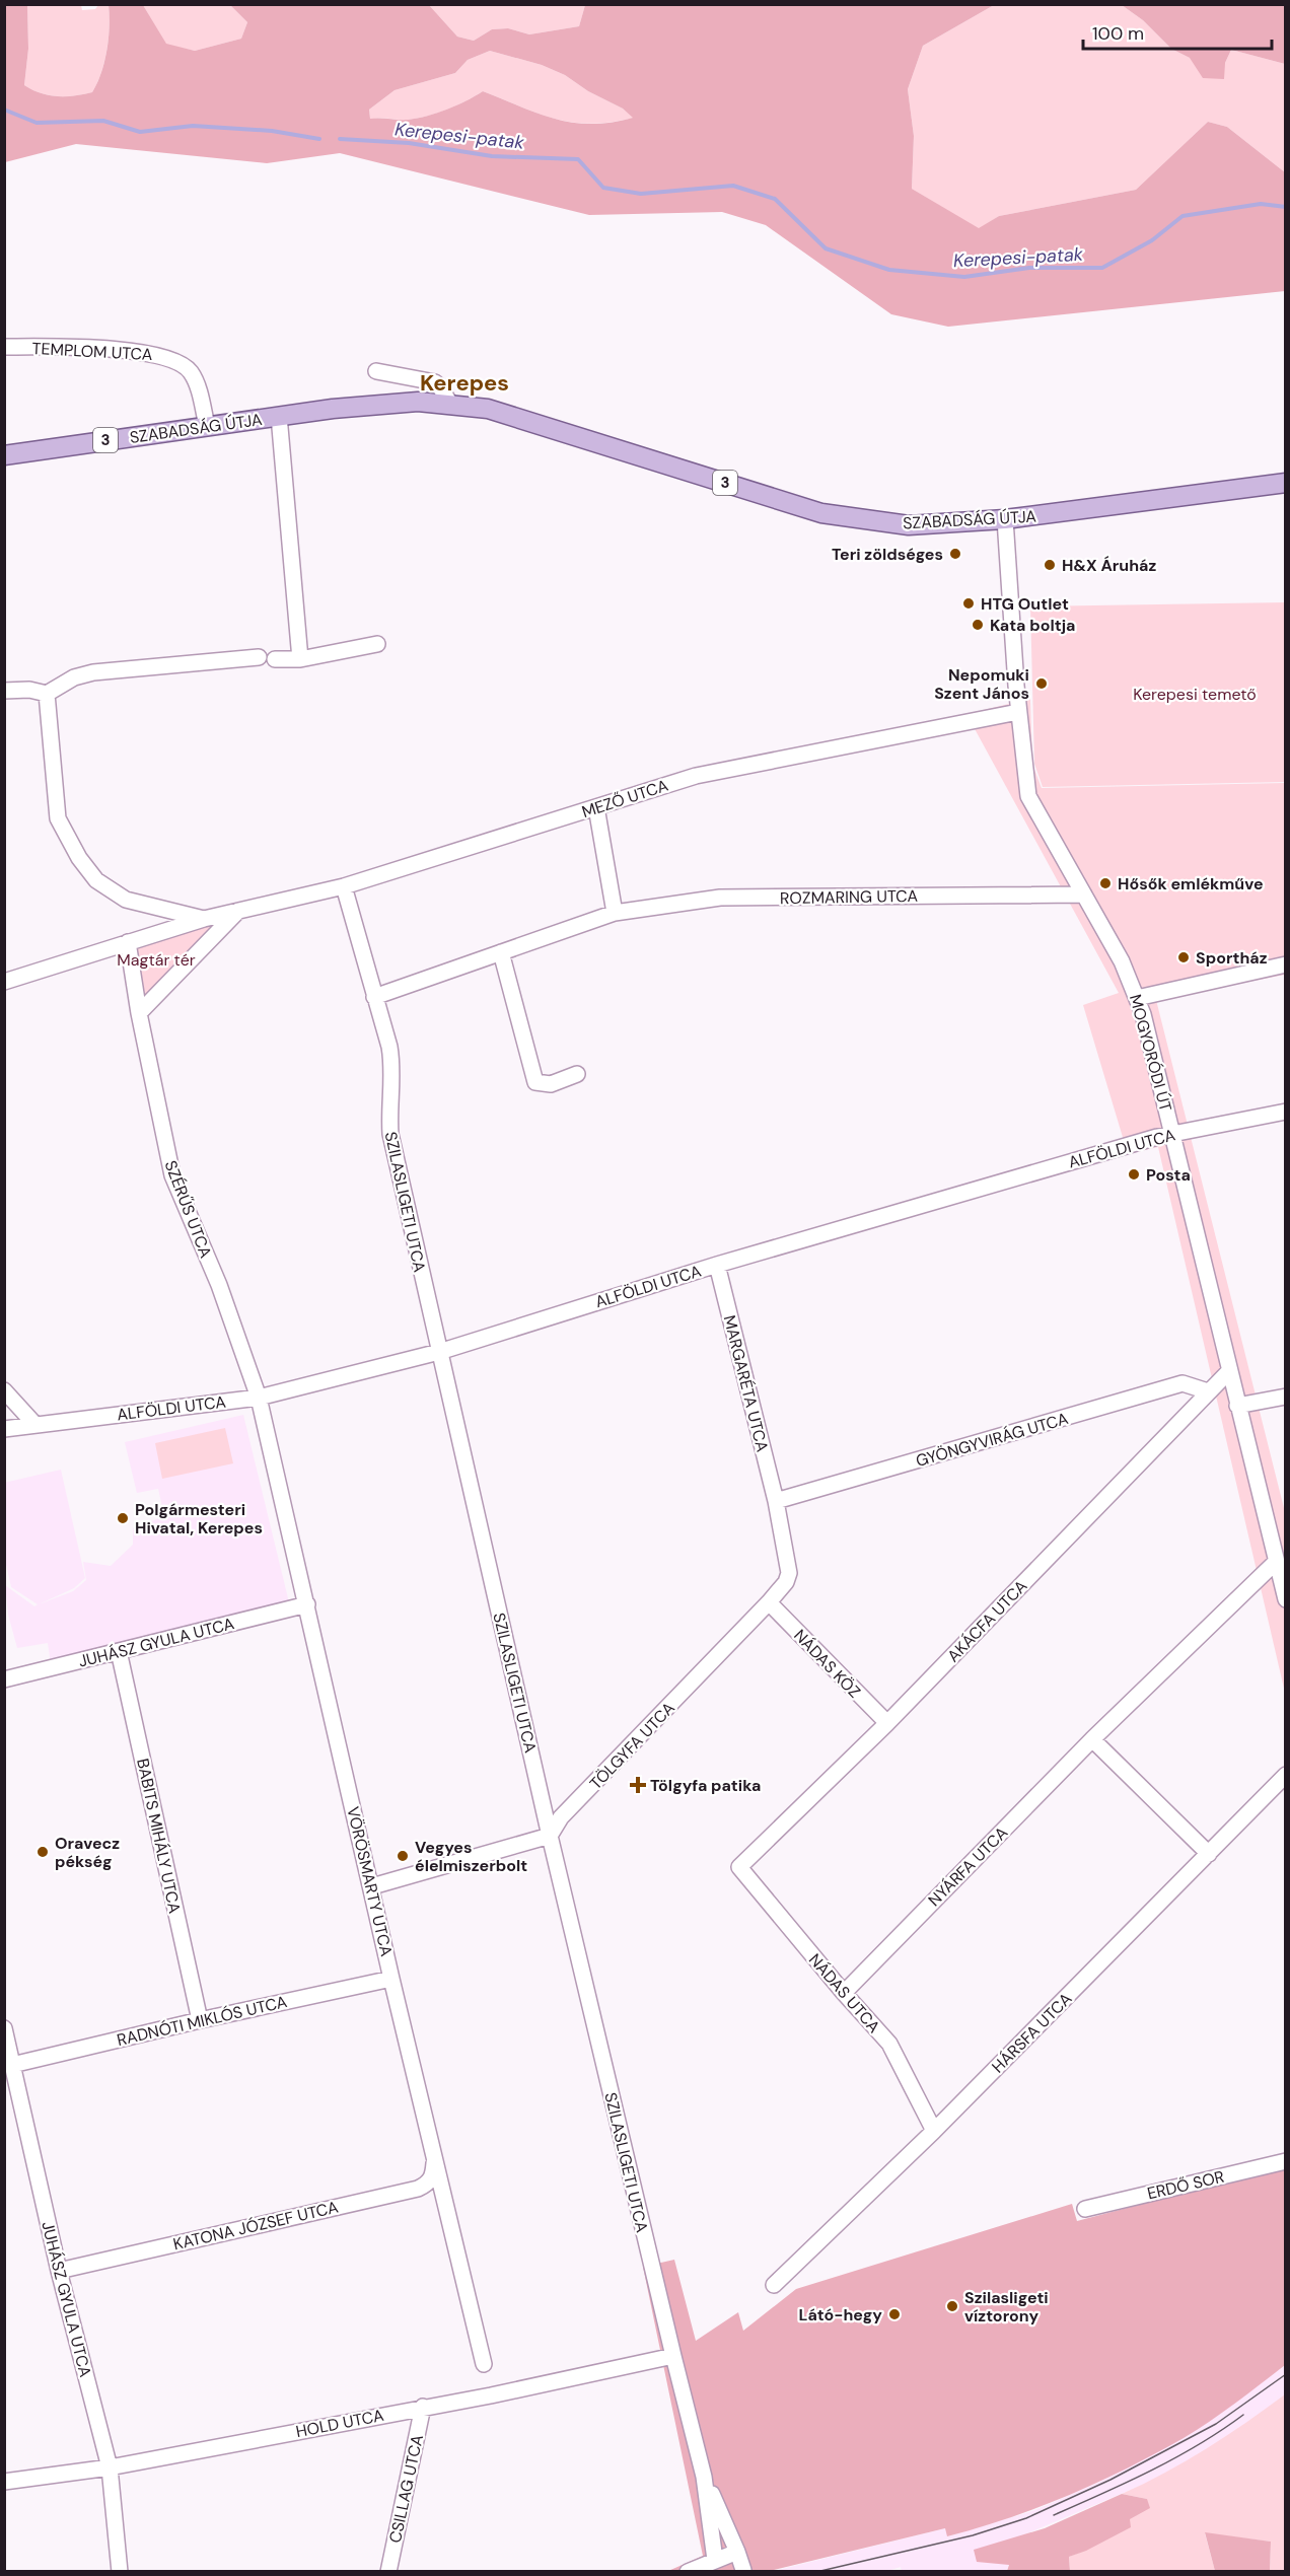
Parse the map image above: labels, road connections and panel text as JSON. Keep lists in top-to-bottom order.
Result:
{
  "streets": {
    "main road": ["SZABADSÁG ÚTJA", "3"],
    "street": [
      "TEMPLOM UTCA",
      "MEZŐ UTCA",
      "ROZMARING UTCA",
      "MOGYORÓDI ÚT",
      "ALFÖLDI UTCA",
      "SZILASLIGETI UTCA",
      "SZÉRŰS UTCA",
      "MARGARÉTA UTCA",
      "GYÖNGYVIRÁG UTCA",
      "AKÁCFA UTCA",
      "JUHÁSZ GYULA UTCA",
      "NÁDAS KÖZ",
      "TÖLGYFA UTCA",
      "BABITS MIHÁLY UTCA",
      "NYÁRFA UTCA",
      "VÖRÖSMARTY UTCA",
      "NÁDAS UTCA",
      "RADNÓTI MIKLÓS UTCA",
      "HÁRSFA UTCA",
      "ERDŐ SOR",
      "KATONA JÓZSEF UTCA",
      "HOLD UTCA",
      "CSILLAG UTCA"
    ]
  },
  "crossings": [
    ["TEMPLOM UTCA", "SZABADSÁG ÚTJA"],
    ["SZABADSÁG ÚTJA", "MOGYORÓDI ÚT"],
    ["MEZŐ UTCA", "MOGYORÓDI ÚT"],
    ["MEZŐ UTCA", "SZILASLIGETI UTCA"],
    ["MEZŐ UTCA", "SZÉRŰS UTCA"],
    ["ROZMARING UTCA", "MOGYORÓDI ÚT"],
    ["ROZMARING UTCA", "SZILASLIGETI UTCA"],
    ["MOGYORÓDI ÚT", "ALFÖLDI UTCA"],
    ["MOGYORÓDI ÚT", "AKÁCFA UTCA"],
    ["MOGYORÓDI ÚT", "NYÁRFA UTCA"],
    ["ALFÖLDI UTCA", "SZILASLIGETI UTCA"],
    ["ALFÖLDI UTCA", "SZÉRŰS UTCA"],
    ["ALFÖLDI UTCA", "MARGARÉTA UTCA"],
    ["ALFÖLDI UTCA", "VÖRÖSMARTY UTCA"],
    ["SZILASLIGETI UTCA", "TÖLGYFA UTCA"],
    ["SZILASLIGETI UTCA", "HOLD UTCA"],
    ["SZÉRŰS UTCA", "VÖRÖSMARTY UTCA"],
    ["MARGARÉTA UTCA", "GYÖNGYVIRÁG UTCA"],
    ["MARGARÉTA UTCA", "TÖLGYFA UTCA"],
    ["GYÖNGYVIRÁG UTCA", "AKÁCFA UTCA"],
    ["GYÖNGYVIRÁG UTCA", "TÖLGYFA UTCA"],
    ["AKÁCFA UTCA", "NÁDAS KÖZ"],
    ["AKÁCFA UTCA", "NÁDAS UTCA"],
    ["JUHÁSZ GYULA UTCA", "BABITS MIHÁLY UTCA"],
    ["JUHÁSZ GYULA UTCA", "VÖRÖSMARTY UTCA"],
    ["JUHÁSZ GYULA UTCA", "RADNÓTI MIKLÓS UTCA"],
    ["JUHÁSZ GYULA UTCA", "KATONA JÓZSEF UTCA"],
    ["JUHÁSZ GYULA UTCA", "HOLD UTCA"],
    ["NÁDAS KÖZ", "TÖLGYFA UTCA"],
    ["BABITS MIHÁLY UTCA", "RADNÓTI MIKLÓS UTCA"],
    ["NYÁRFA UTCA", "NÁDAS UTCA"],
    ["VÖRÖSMARTY UTCA", "RADNÓTI MIKLÓS UTCA"],
    ["VÖRÖSMARTY UTCA", "KATONA JÓZSEF UTCA"],
    ["NÁDAS UTCA", "HÁRSFA UTCA"],
    ["HOLD UTCA", "CSILLAG UTCA"]
  ],
  "districts": ["Kerepes"],
  "water": ["Kerepesi-patak"],
  "parks": ["Kerepesi temető", "Magtár tér"],
  "places": {
    "other": [
      "Teri zöldséges",
      "H&X Áruház",
      "HTG Outlet",
      "Kata boltja",
      "Nepomuki Szent János",
      "Hősők emlékműve",
      "Sportház",
      "Posta",
      "Polgármesteri Hivatal, Kerepes",
      "Oravecz pékség",
      "Vegyes élelmiszerbolt",
      "Szilasligeti víztorony",
      "Látó-hegy"
    ],
    "health": ["Tölgyfa patika"]
  },
  "scale_bar": "100 m"
}
